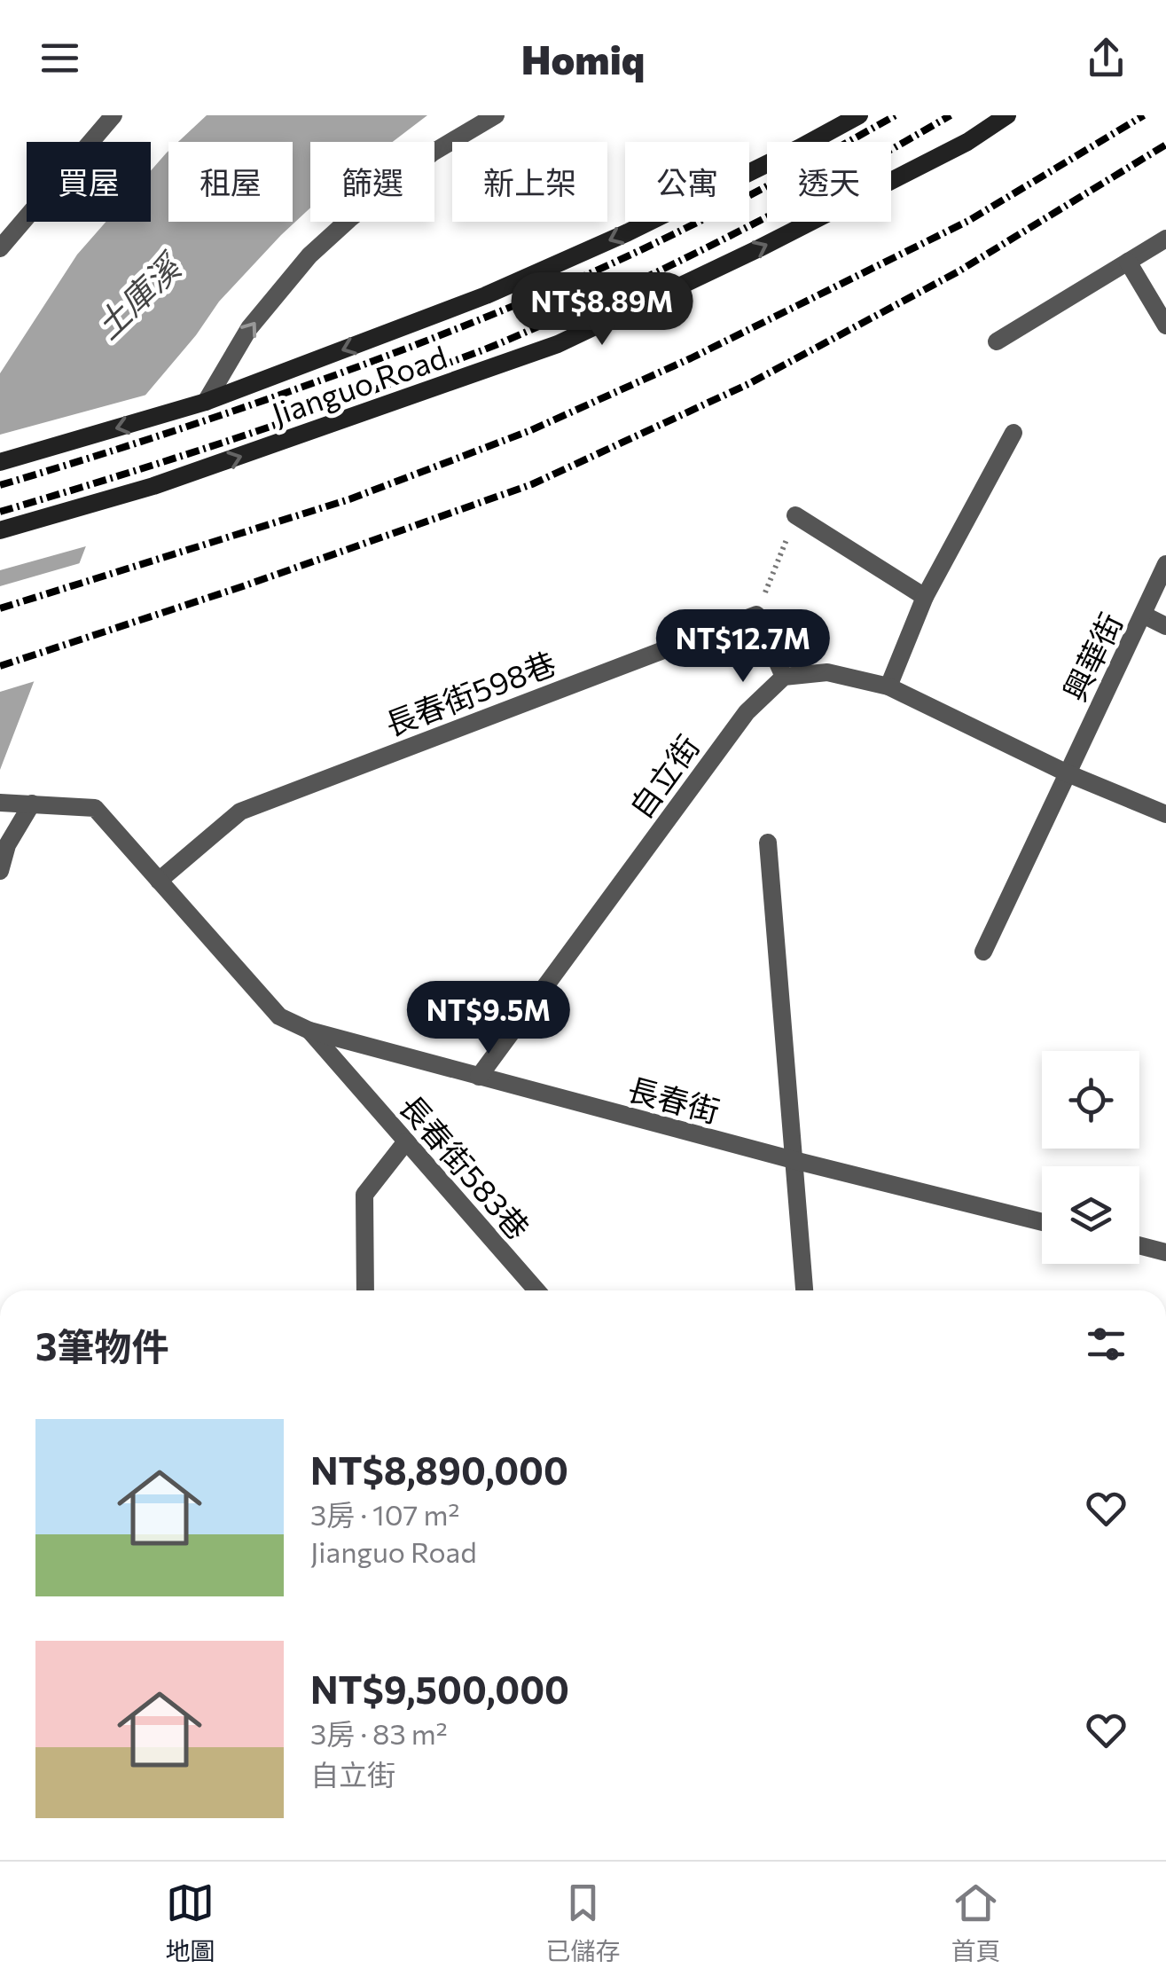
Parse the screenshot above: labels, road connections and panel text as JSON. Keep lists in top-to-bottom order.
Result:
{
  "streets": {
    "main road": ["Jianguo Road"],
    "street": [
      "興華街",
      "長春街598巷",
      "自立街",
      "長春街",
      "長春街583巷"
    ]
  },
  "crossings": [
    ["長春街598巷", "長春街"],
    ["自立街", "長春街"],
    ["長春街", "長春街583巷"]
  ],
  "water": ["土庫溪"],
  "page": {
    "header": "Homiq",
    "chip": [
      "買屋",
      "租屋",
      "篩選",
      "新上架",
      "公寓",
      "透天"
    ],
    "price": ["NT$8.89M", "NT$12.7M", "NT$9.5M"],
    "heading": "3筆物件",
    "list": [
      {
        "name": "NT$8,890,000",
        "note": "3房 · 107 m² · Jianguo Road"
      },
      {
        "name": "NT$9,500,000",
        "note": "3房 · 83 m² · 自立街"
      }
    ],
    "tabs": ["地圖", "已儲存", "首頁"]
  }
}
